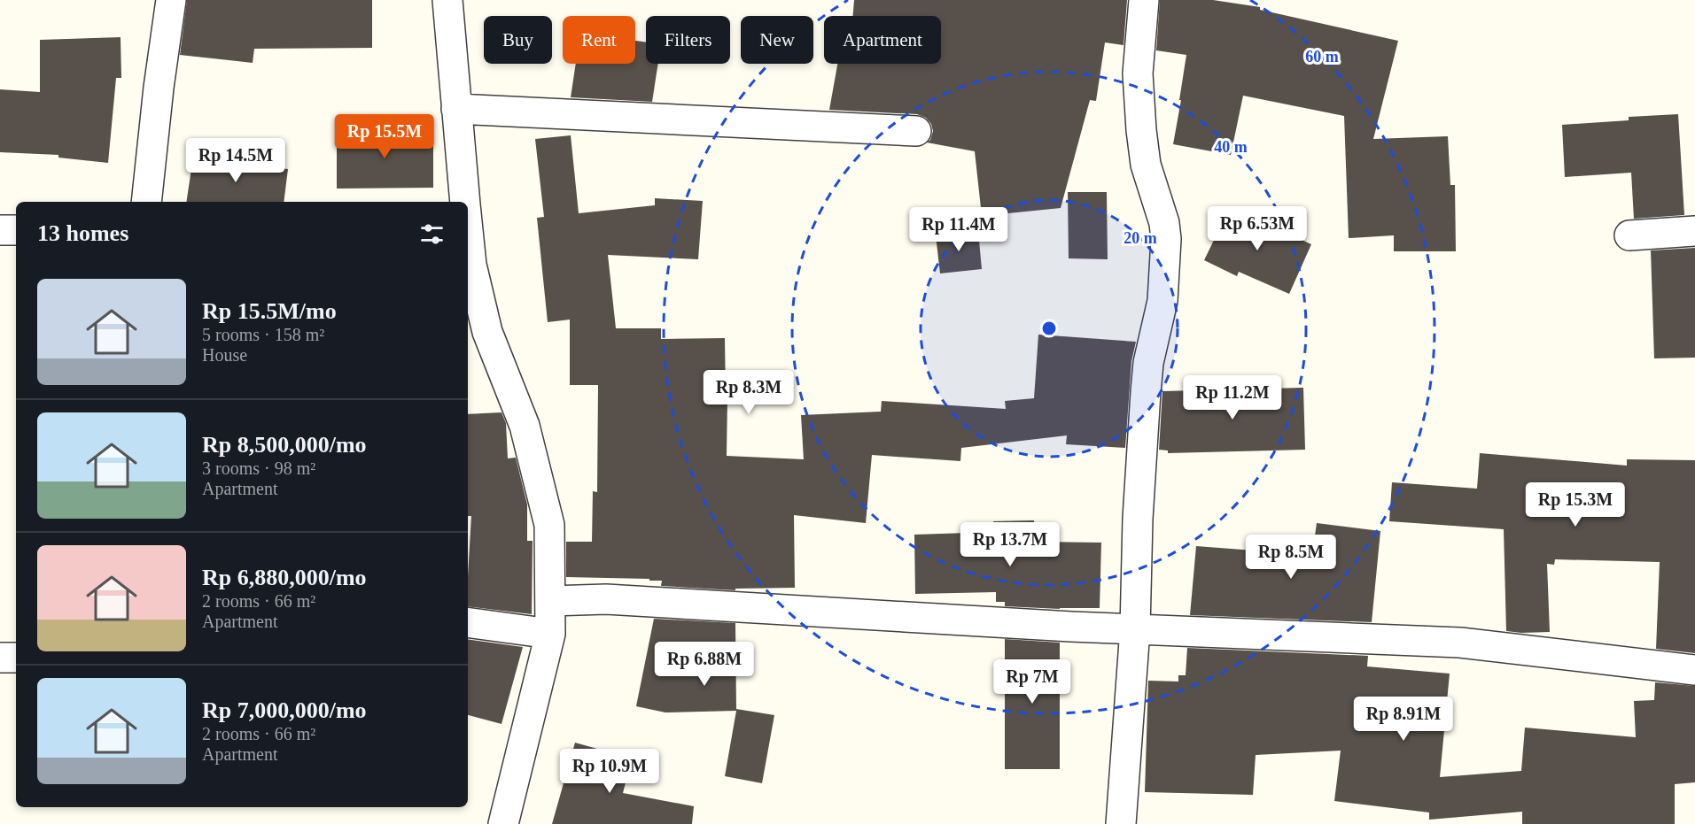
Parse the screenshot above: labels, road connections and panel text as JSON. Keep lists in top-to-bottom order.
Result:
{
  "page": {
    "chip": [
      "Buy",
      "Rent",
      "Filters",
      "New",
      "Apartment"
    ],
    "price": [
      "Rp 15.5M",
      "Rp 14.5M",
      "Rp 6.53M",
      "Rp 11.4M",
      "Rp 8.3M",
      "Rp 11.2M",
      "Rp 15.3M",
      "Rp 13.7M",
      "Rp 8.5M",
      "Rp 6.88M",
      "Rp 7M",
      "Rp 8.91M",
      "Rp 10.9M"
    ],
    "heading": "13 homes",
    "list": [
      {
        "name": "Rp 15.5M/mo",
        "note": "5 rooms · 158 m² · House"
      },
      {
        "name": "Rp 8,500,000/mo",
        "note": "3 rooms · 98 m² · Apartment"
      },
      {
        "name": "Rp 6,880,000/mo",
        "note": "2 rooms · 66 m² · Apartment"
      },
      {
        "name": "Rp 7,000,000/mo",
        "note": "2 rooms · 66 m² · Apartment"
      }
    ]
  },
  "rings": ["60 m", "40 m", "20 m"]
}
